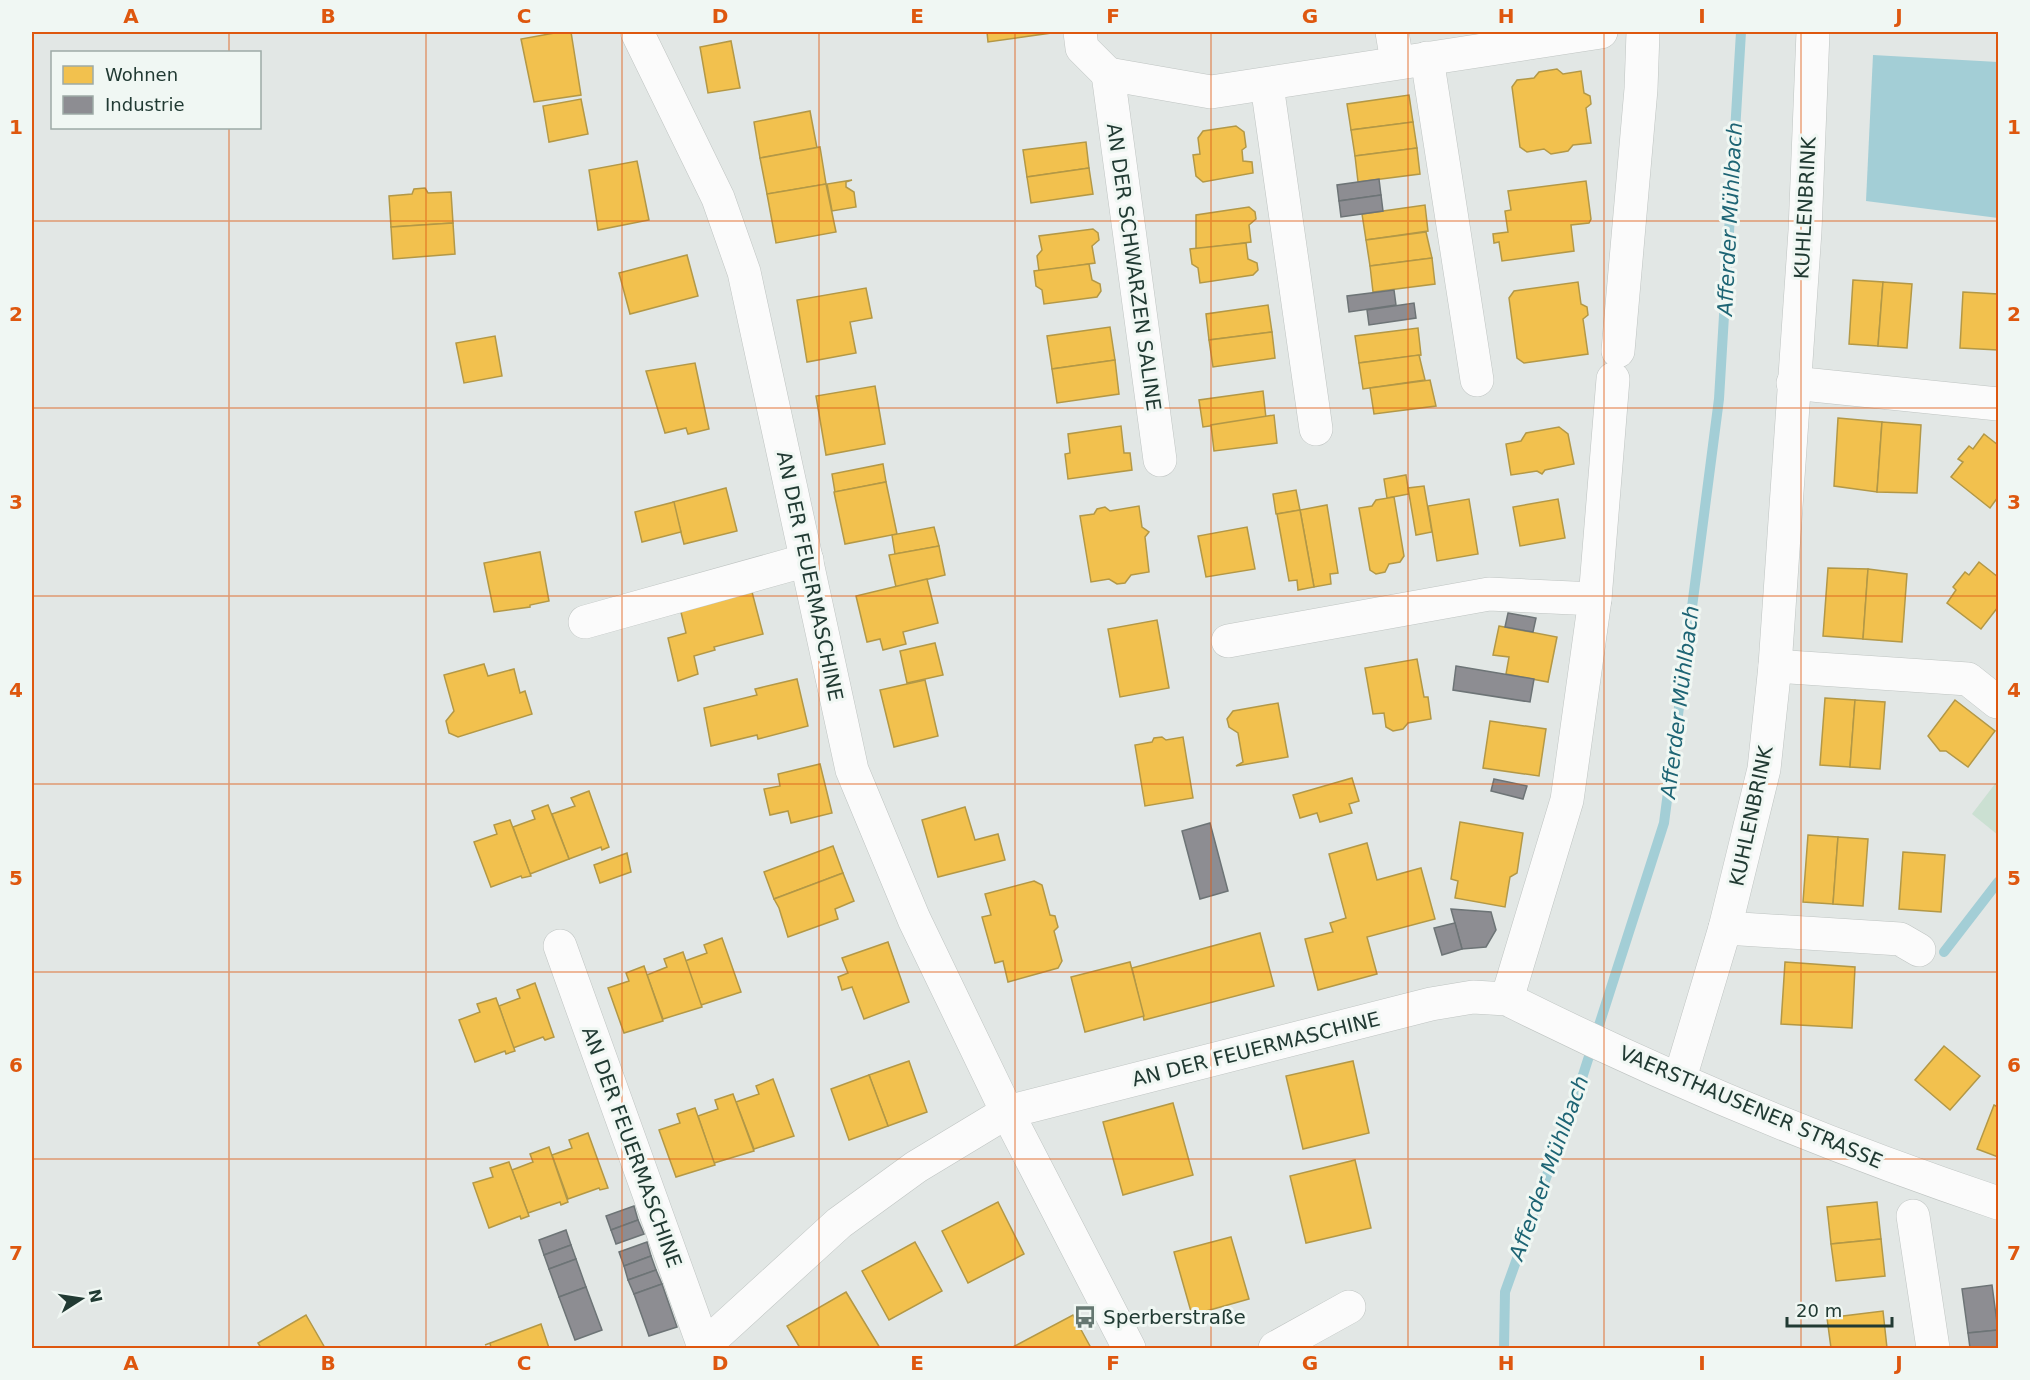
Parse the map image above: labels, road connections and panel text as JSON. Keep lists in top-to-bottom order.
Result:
{
  "streets": {
    "street": [
      "KUHLENBRINK",
      "AN DER SCHWARZEN SALINE",
      "AN DER FEUERMASCHINE",
      "VAERSTHAUSENER STRASSE"
    ]
  },
  "crossings": [
    ["KUHLENBRINK", "VAERSTHAUSENER STRASSE"],
    ["AN DER FEUERMASCHINE", "VAERSTHAUSENER STRASSE"]
  ],
  "water": ["Afferder Mühlbach"],
  "places": {
    "bus stop": ["Sperberstraße"]
  },
  "legend": ["Wohnen", "Industrie"],
  "scale_bar": "20 m",
  "north": "right",
  "grid": {
    "columns": [
      "A",
      "B",
      "C",
      "D",
      "E",
      "F",
      "G",
      "H",
      "I",
      "J"
    ],
    "rows": [
      "1",
      "2",
      "3",
      "4",
      "5",
      "6",
      "7"
    ]
  }
}
